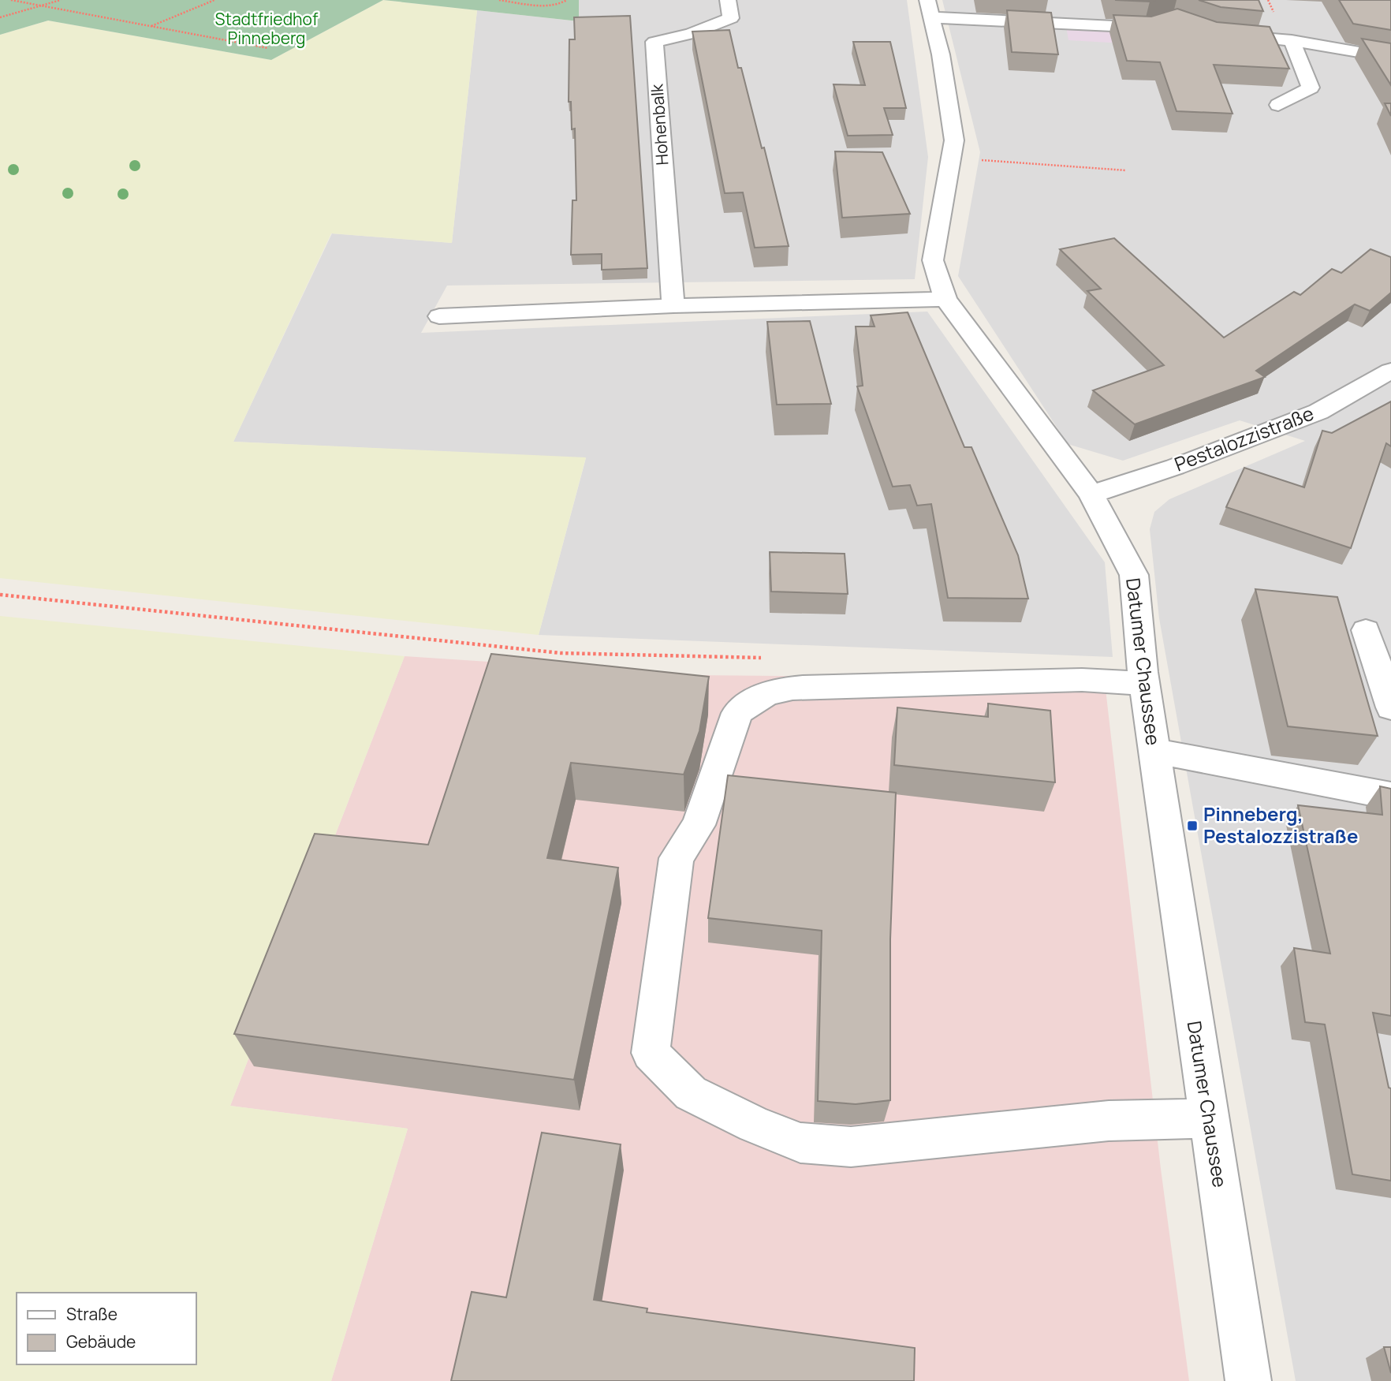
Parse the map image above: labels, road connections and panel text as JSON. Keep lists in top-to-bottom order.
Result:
{
  "streets": {
    "street": ["Hohenbalk", "Pestalozzistraße", "Datumer Chaussee"]
  },
  "crossings": [
    ["Pestalozzistraße", "Datumer Chaussee"]
  ],
  "parks": ["Stadtfriedhof Pinneberg"],
  "places": {
    "transit": ["Pinneberg, Pestalozzistraße"]
  },
  "legend": ["Straße", "Gebäude"]
}
